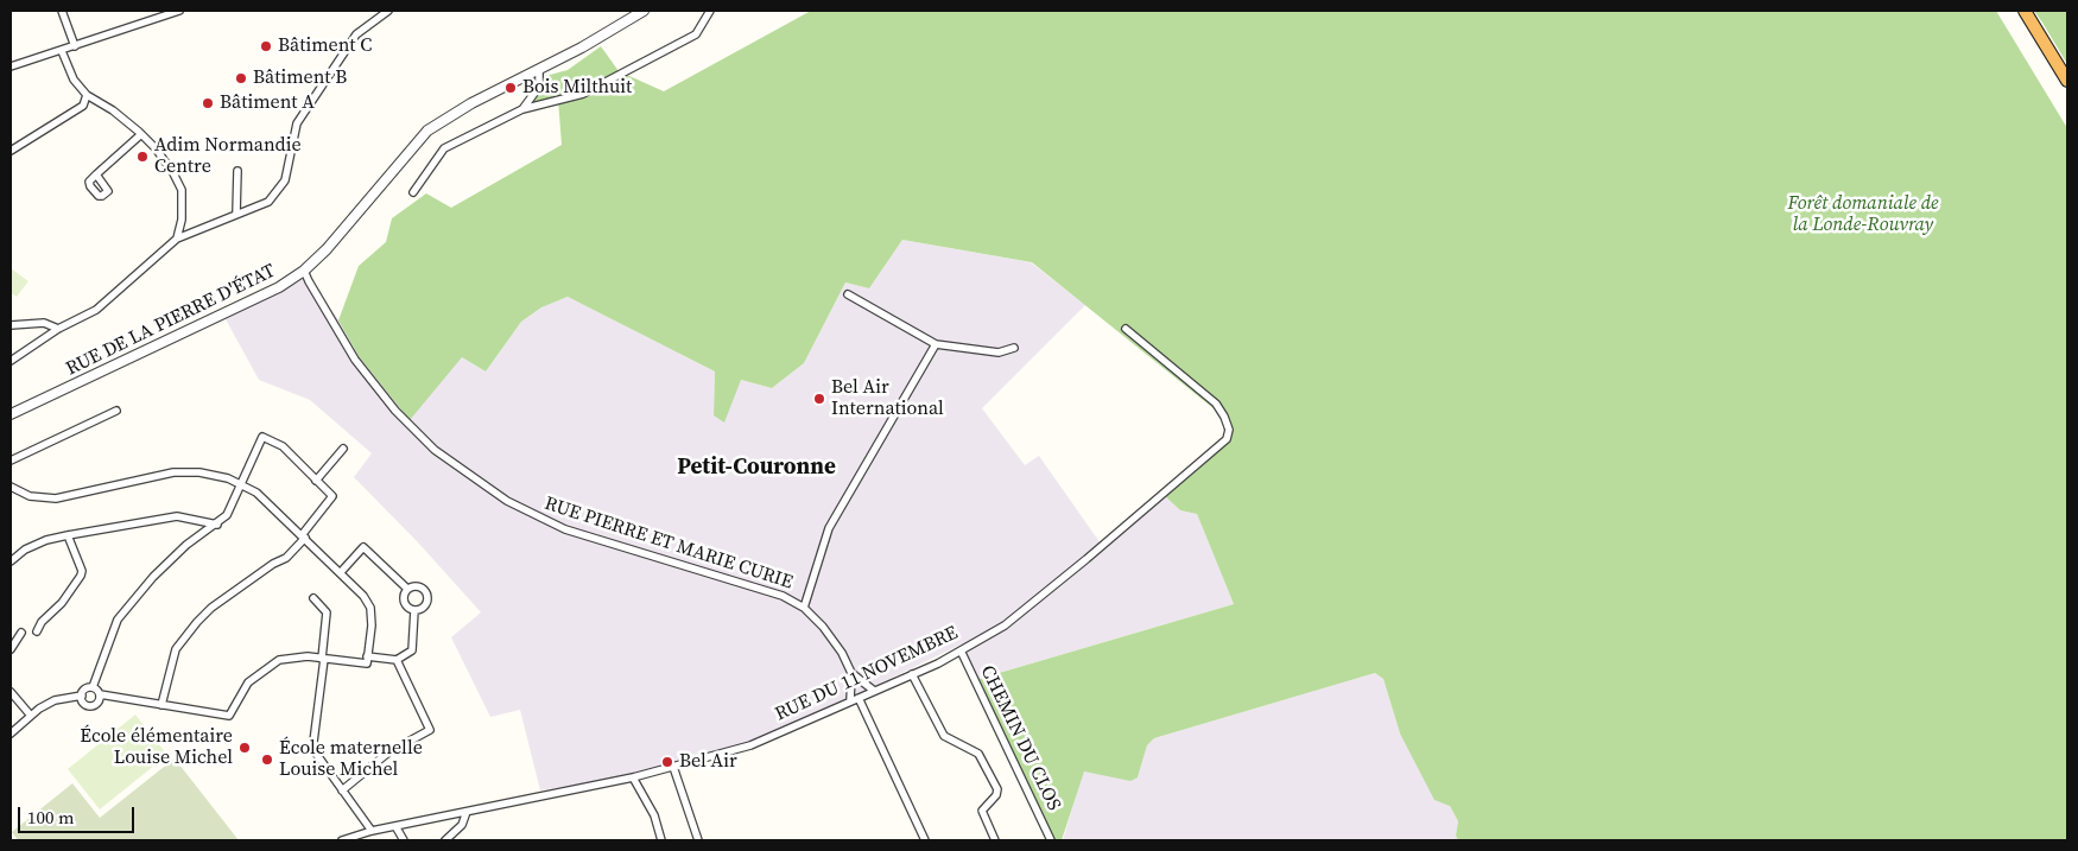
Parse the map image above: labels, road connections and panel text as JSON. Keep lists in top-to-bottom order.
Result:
{
  "streets": {
    "street": [
      "RUE DE LA PIERRE D'ÉTAT",
      "RUE PIERRE ET MARIE CURIE",
      "RUE DU 11 NOVEMBRE",
      "CHEMIN DU CLOS"
    ]
  },
  "crossings": [
    ["RUE DE LA PIERRE D'ÉTAT", "RUE PIERRE ET MARIE CURIE"],
    ["RUE PIERRE ET MARIE CURIE", "RUE DU 11 NOVEMBRE"],
    ["RUE DU 11 NOVEMBRE", "CHEMIN DU CLOS"]
  ],
  "districts": ["Petit-Couronne"],
  "parks": ["Forêt domaniale de la Londe-Rouvray"],
  "places": [
    "Bâtiment C",
    "Bâtiment B",
    "Bois Milthuit",
    "Bâtiment A",
    "Adim Normandie Centre",
    "Bel Air International",
    "École élémentaire Louise Michel",
    "École maternelle Louise Michel",
    "Bel Air"
  ],
  "scale_bar": "100 m"
}
